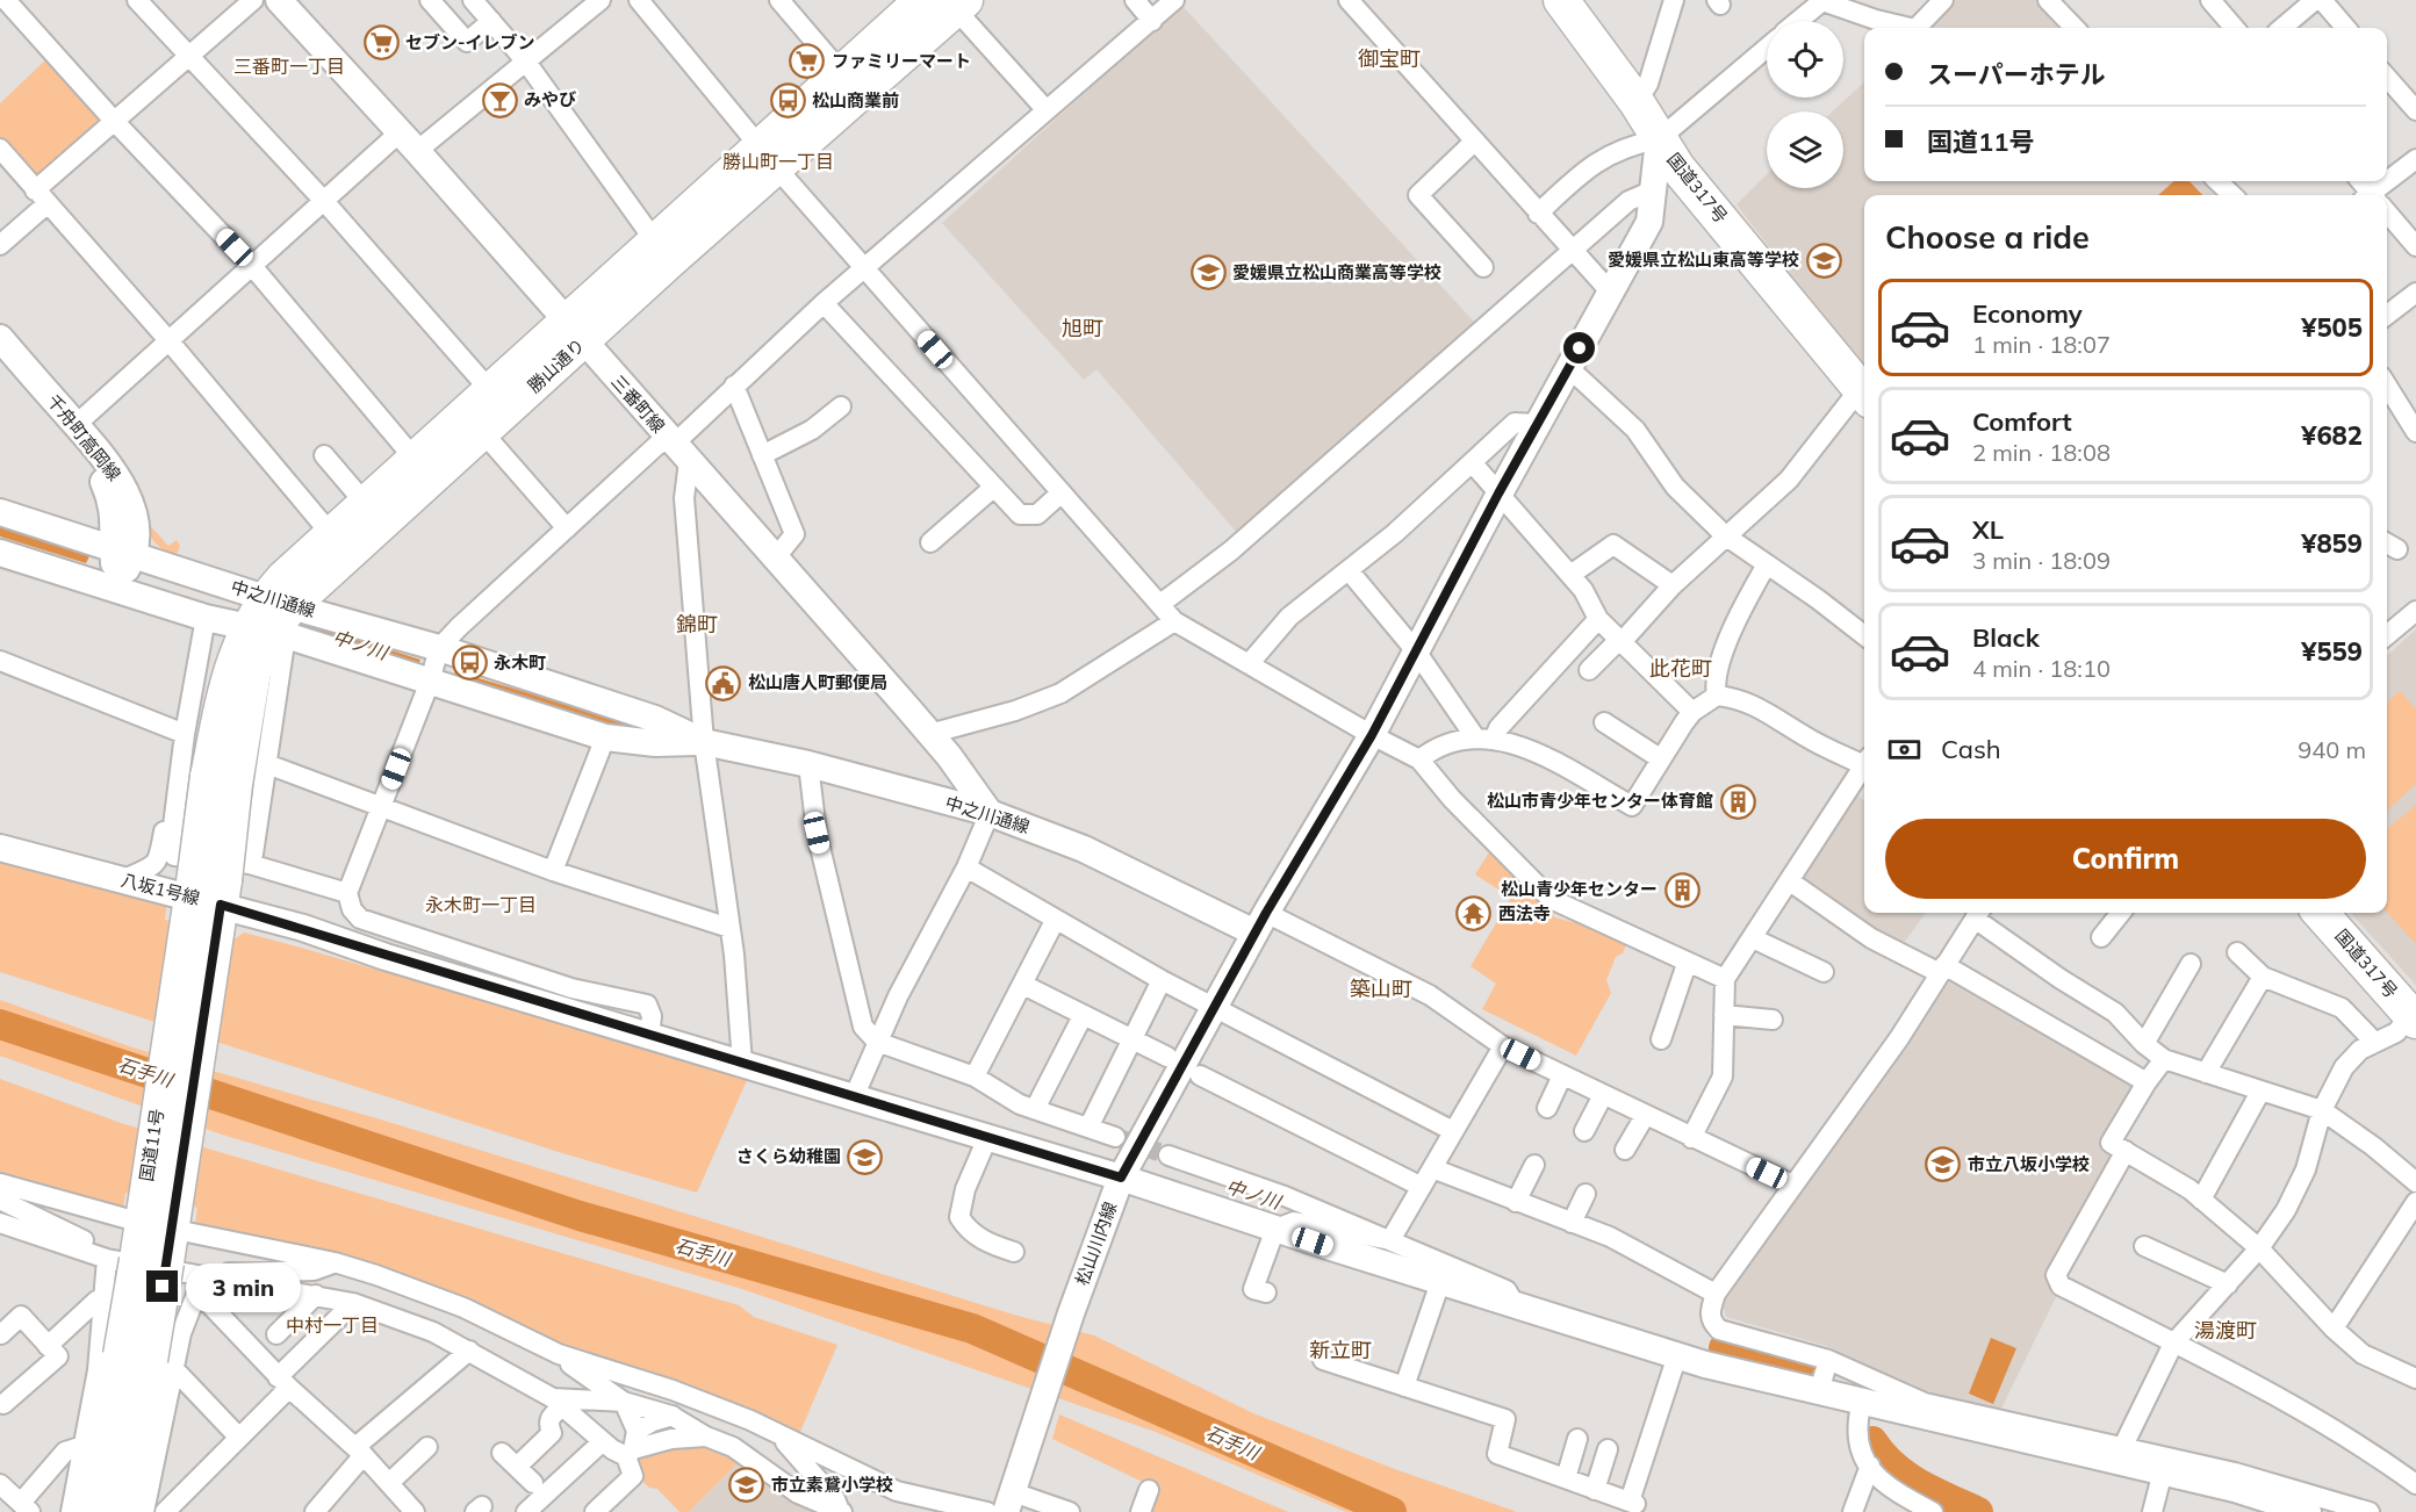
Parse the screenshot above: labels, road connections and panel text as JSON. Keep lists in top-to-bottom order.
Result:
{
  "streets": {
    "highway": ["国道317号", "勝山通り", "国道11号"],
    "street": [
      "三番町線",
      "千舟町高岡線",
      "中之川通線",
      "八坂1号線",
      "松山川内線"
    ]
  },
  "crossings": [
    ["国道317号", "松山川内線"],
    ["勝山通り", "三番町線"],
    ["勝山通り", "中之川通線"],
    ["勝山通り", "国道11号"],
    ["三番町線", "中之川通線"],
    ["千舟町高岡線", "中之川通線"],
    ["中之川通線", "松山川内線"],
    ["八坂1号線", "国道11号"],
    ["八坂1号線", "松山川内線"]
  ],
  "districts": [
    "御宝町",
    "三番町一丁目",
    "勝山町一丁目",
    "旭町",
    "錦町",
    "此花町",
    "永木町一丁目",
    "築山町",
    "中村一丁目",
    "湯渡町",
    "新立町"
  ],
  "water": ["中ノ川", "石手川"],
  "places": {
    "supermarket": ["セブン-イレブン", "ファミリーマート"],
    "bar": ["みやび"],
    "bus stop": ["松山商業前", "永木町"],
    "school or university": [
      "愛媛県立松山東高等学校",
      "愛媛県立松山商業高等学校",
      "さくら幼稚園",
      "市立八坂小学校",
      "市立素鵞小学校"
    ],
    "public building": ["松山唐人町郵便局"],
    "building": ["松山市青少年センター体育館", "松山青少年センター"],
    "temple": ["西法寺"]
  },
  "page": {
    "banner": ["スーパーホテル", "国道11号"],
    "heading": "Choose a ride",
    "list": [
      {
        "name": "Economy",
        "note": "1 min · 18:07",
        "value": "¥505"
      },
      {
        "name": "Comfort",
        "note": "2 min · 18:08",
        "value": "¥682"
      },
      {
        "name": "XL",
        "note": "3 min · 18:09",
        "value": "¥859"
      },
      {
        "name": "Black",
        "note": "4 min · 18:10",
        "value": "¥559"
      }
    ],
    "pay": ["Cash", "940 m"],
    "buttons": "Confirm",
    "bubble": "3 min"
  }
}
